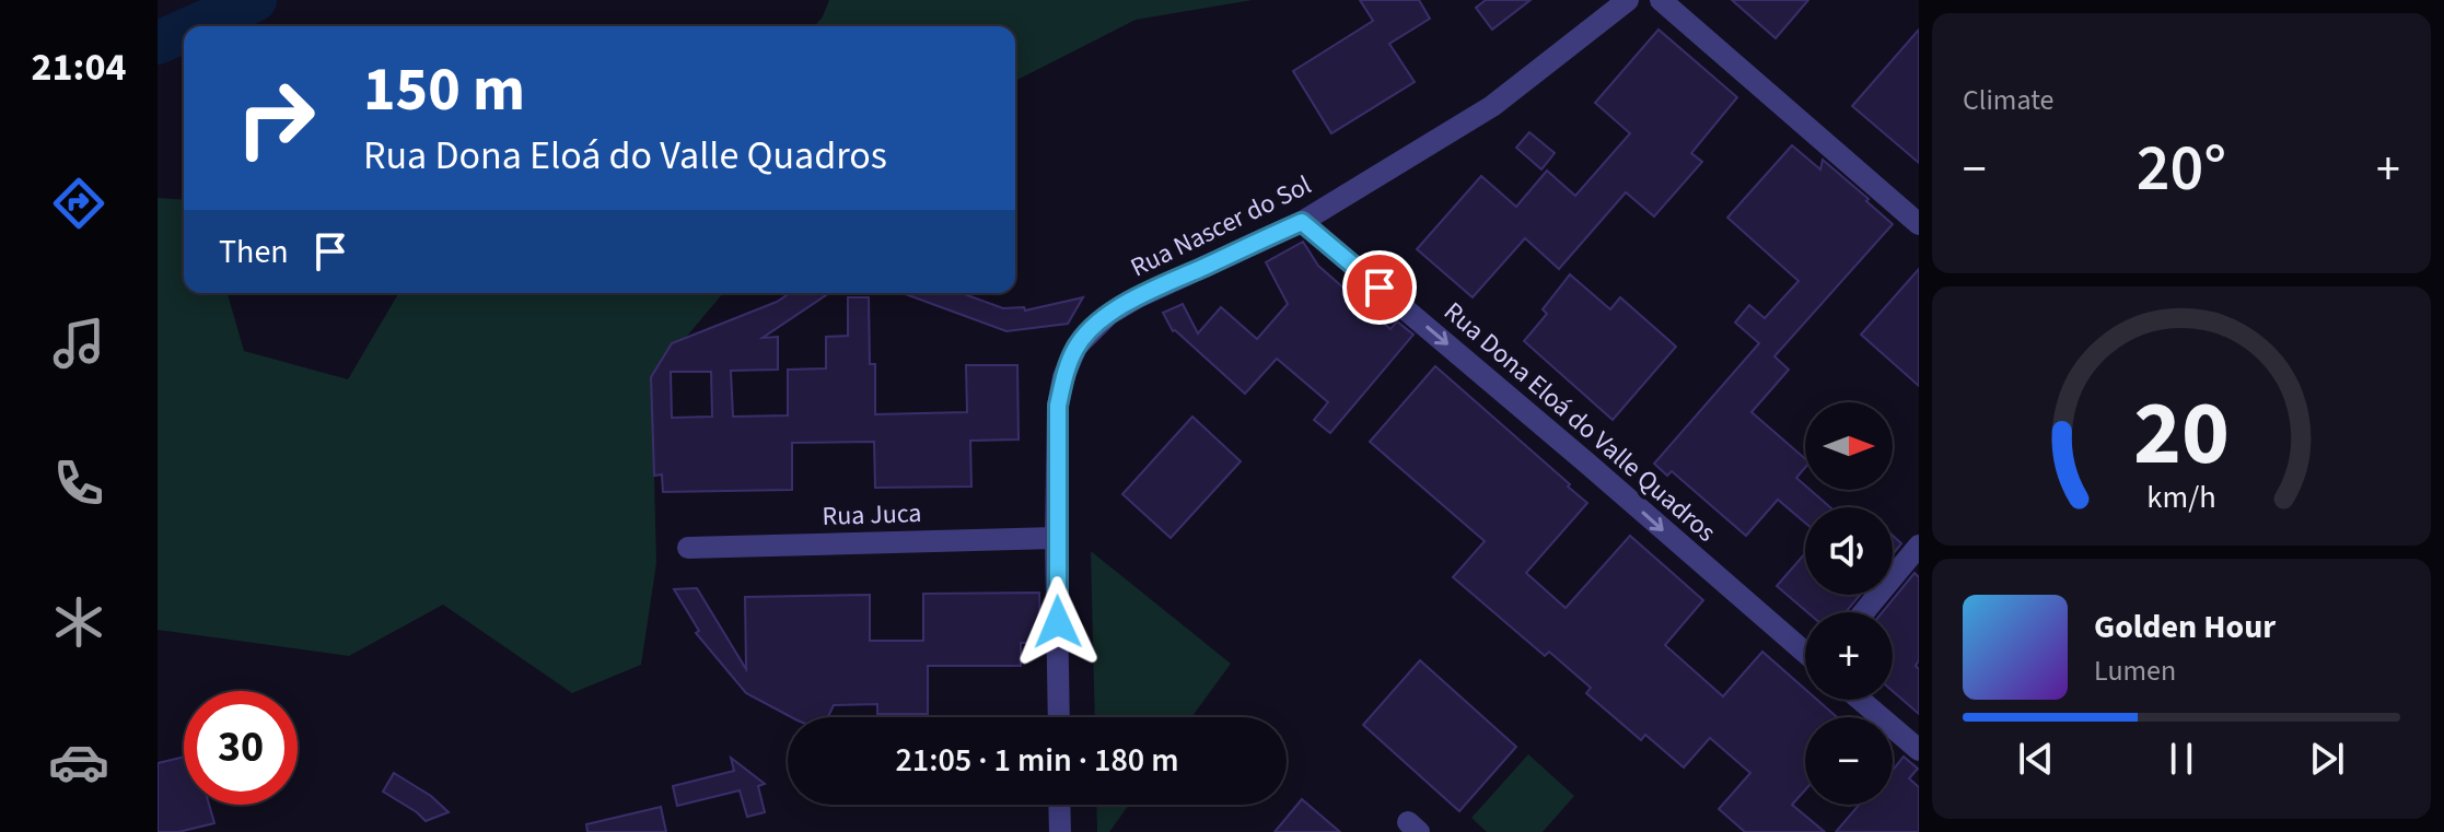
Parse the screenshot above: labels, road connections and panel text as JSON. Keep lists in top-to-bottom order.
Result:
{
  "streets": {
    "street": ["Rua Nascer do Sol", "Rua Dona Eloá do Valle Quadros", "Rua Juca"]
  },
  "crossings": [
    ["Rua Nascer do Sol", "Rua Dona Eloá do Valle Quadros"],
    ["Rua Nascer do Sol", "Rua Juca"]
  ],
  "one_way": ["Rua Dona Eloá do Valle Quadros"],
  "north": "right",
  "page": {
    "tabs": "21:04",
    "tile": "Climate",
    "turn": ["150 m", "Rua Dona Eloá do Valle Quadros"],
    "heat": ["−", "20°", "+"],
    "then": "Then",
    "map_buttons": ["+", "−"],
    "song": ["Golden Hour", "Lumen"],
    "limit": "30",
    "trip": "21:05 · 1 min · 180 m",
    "gauge": ["20", "km/h"]
  }
}
